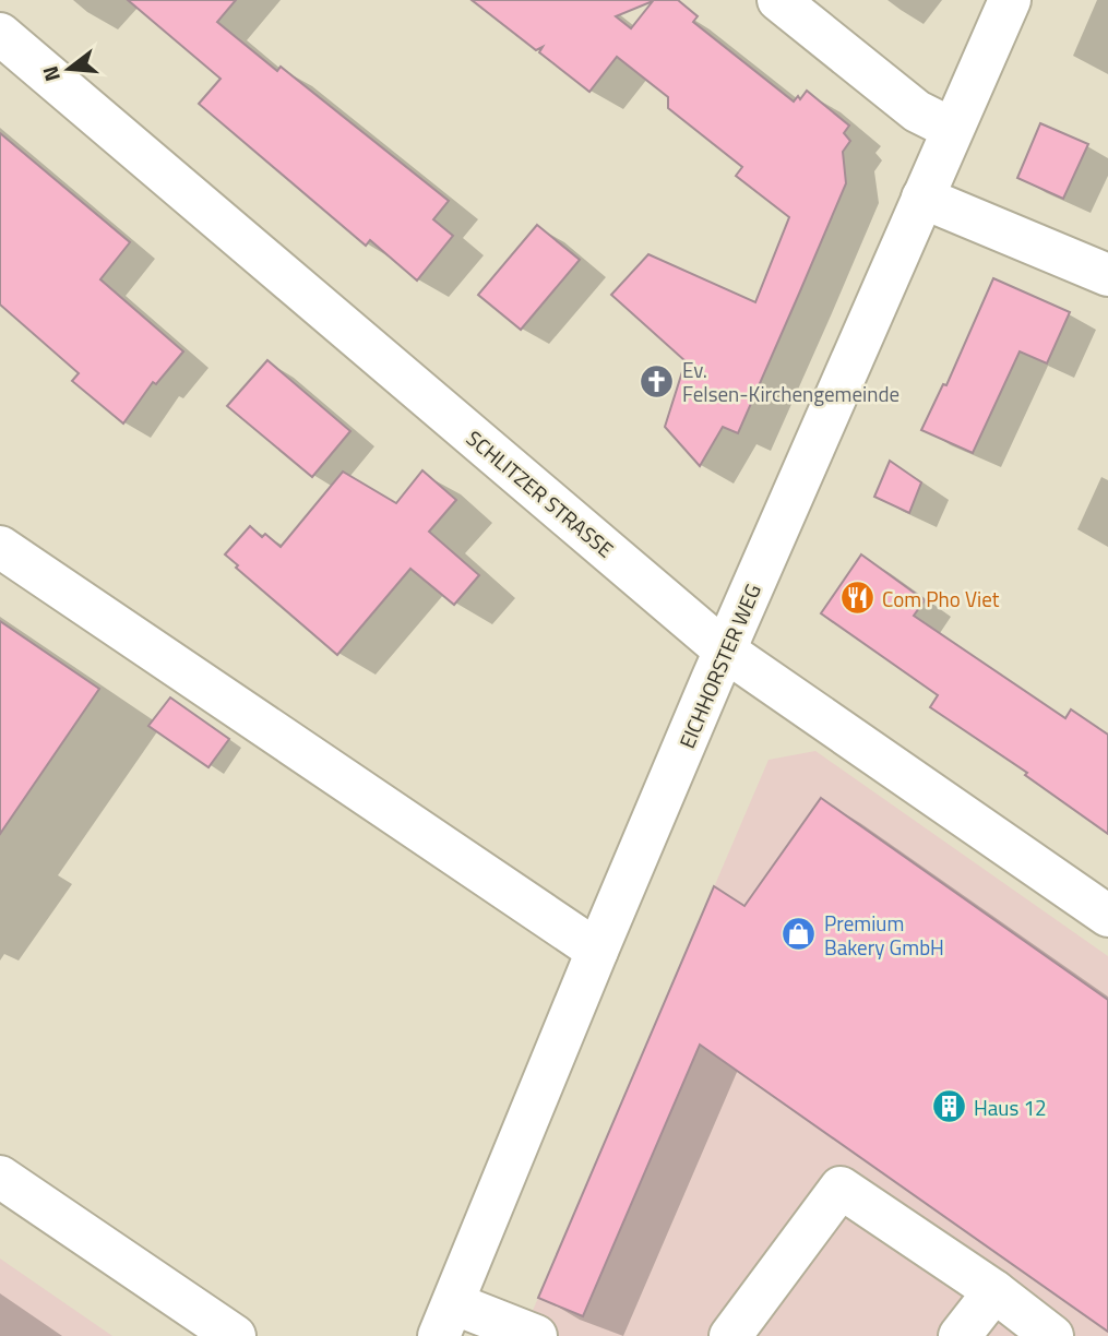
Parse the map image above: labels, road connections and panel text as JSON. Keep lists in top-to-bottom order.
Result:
{
  "streets": {
    "street": ["SCHLITZER STRASSE", "EICHHORSTER WEG"]
  },
  "crossings": [
    ["SCHLITZER STRASSE", "EICHHORSTER WEG"]
  ],
  "places": {
    "church": ["Ev. Felsen-Kirchengemeinde"],
    "restaurant": ["Com Pho Viet"],
    "shop": ["Premium Bakery GmbH"],
    "building": ["Haus 12"]
  },
  "north": "left"
}
